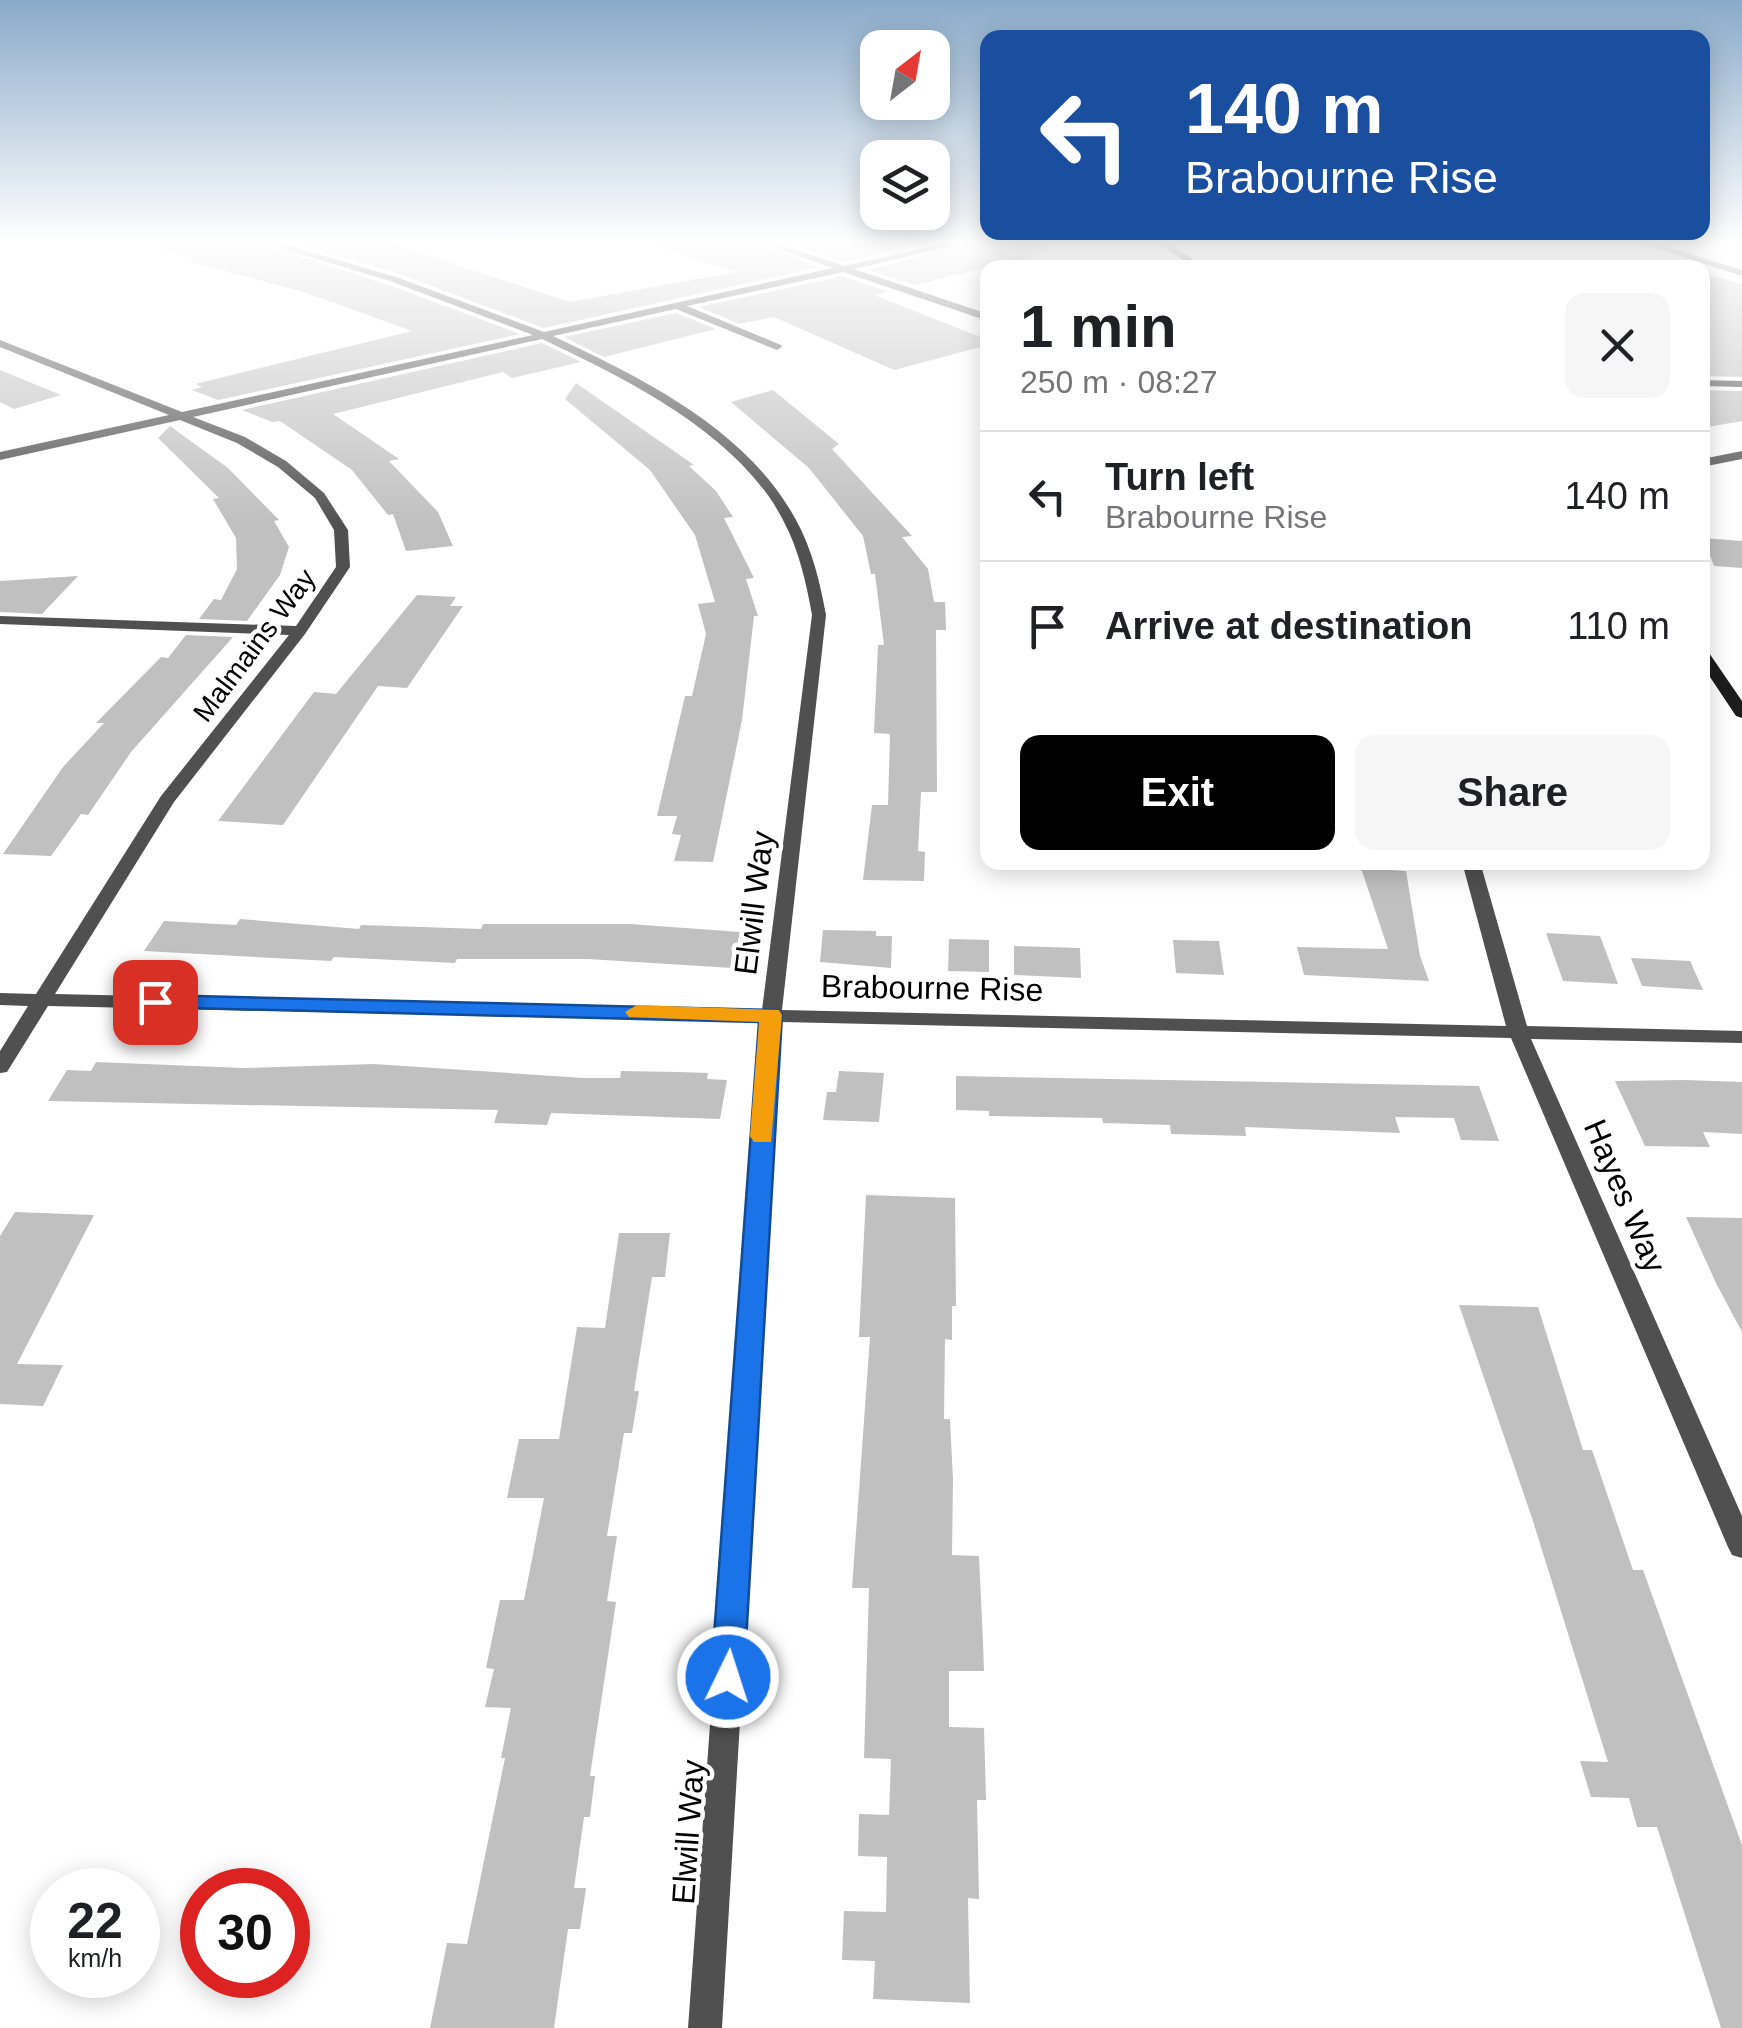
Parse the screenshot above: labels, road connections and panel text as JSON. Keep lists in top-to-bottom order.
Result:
{
  "streets": {
    "street": [
      "Malmains Way",
      "Elwill Way",
      "Brabourne Rise",
      "Hayes Way"
    ]
  },
  "crossings": [
    ["Malmains Way", "Brabourne Rise"],
    ["Elwill Way", "Brabourne Rise"],
    ["Brabourne Rise", "Hayes Way"]
  ],
  "north": "top right",
  "page": {
    "turn": ["140 m", "Brabourne Rise"],
    "heading": ["1 min", "250 m · 08:27"],
    "list": [
      {
        "name": "Turn left",
        "note": "Brabourne Rise",
        "value": "140 m"
      },
      {
        "name": "Arrive at destination",
        "value": "110 m"
      }
    ],
    "buttons": ["Exit", "Share"],
    "speed": "22 km/h",
    "limit": "30"
  }
}
